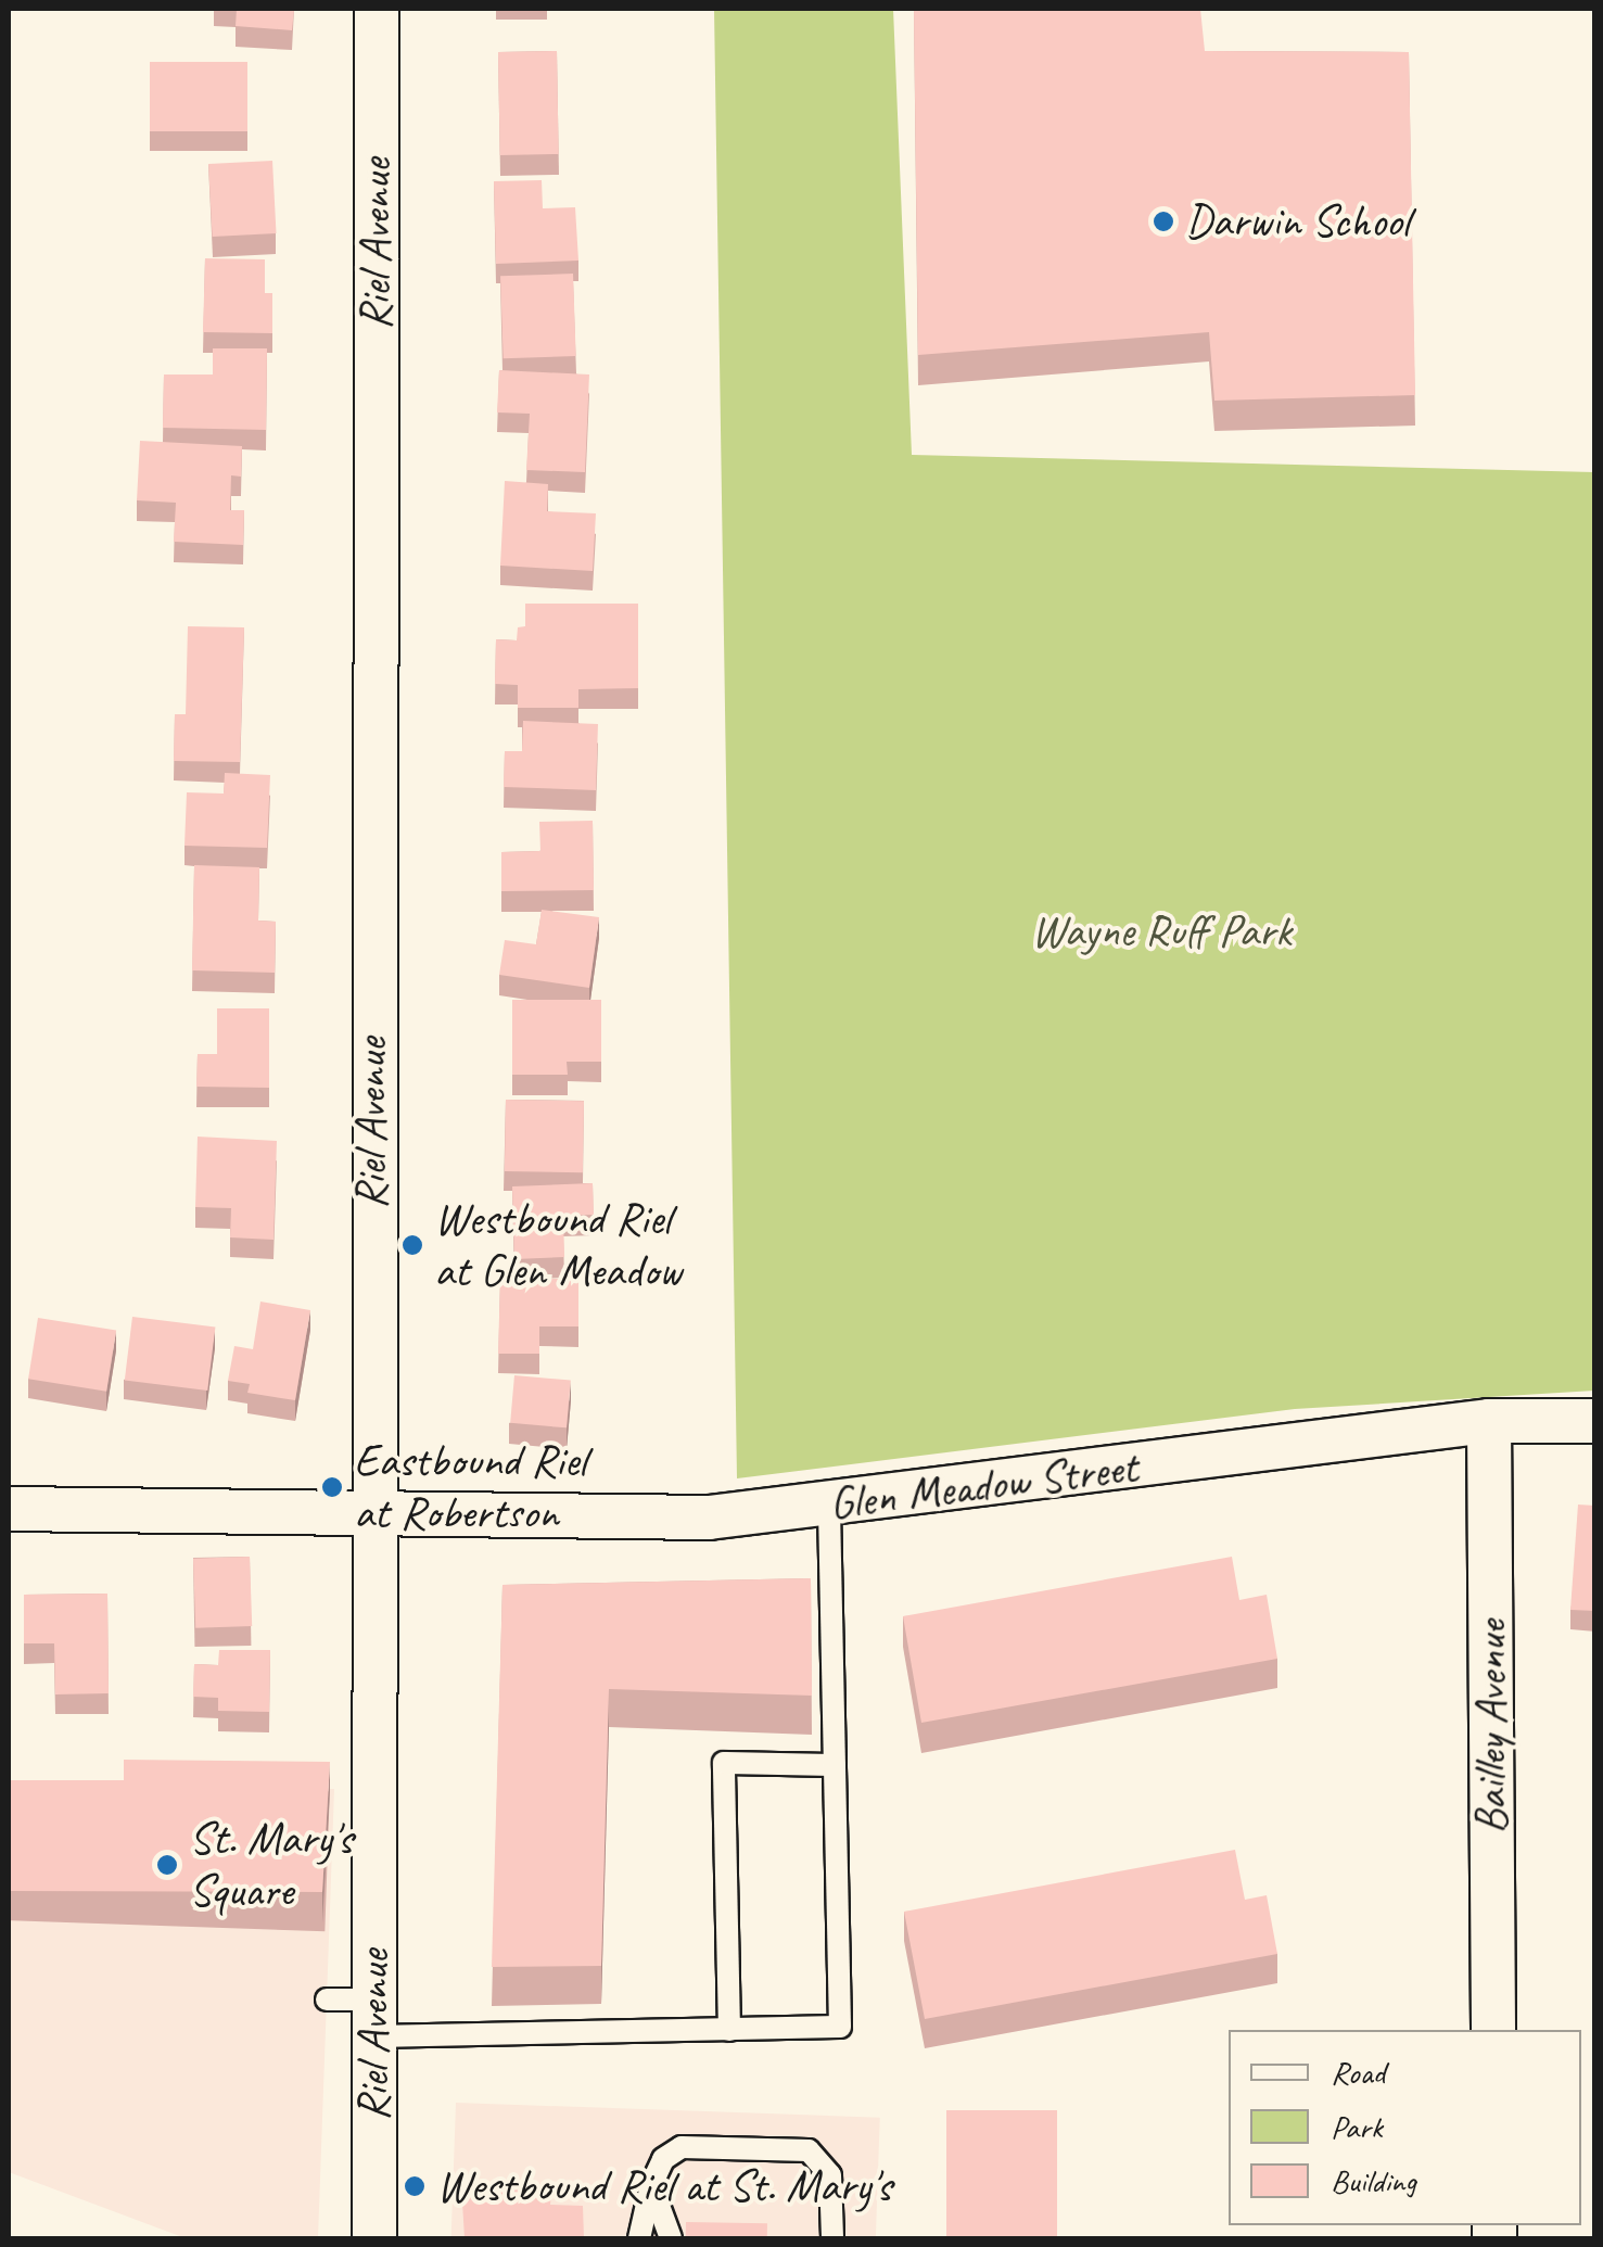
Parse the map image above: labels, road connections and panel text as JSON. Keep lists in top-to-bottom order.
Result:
{
  "streets": {
    "street": ["Riel Avenue", "Glen Meadow Street", "Bailley Avenue"]
  },
  "crossings": [
    ["Riel Avenue", "Glen Meadow Street"],
    ["Glen Meadow Street", "Bailley Avenue"]
  ],
  "parks": ["Wayne Ruff Park"],
  "places": [
    "Darwin School",
    "Westbound Riel at Glen Meadow",
    "Eastbound Riel at Robertson",
    "St. Mary's Square",
    "Westbound Riel at St. Mary's"
  ],
  "legend": ["Road", "Park", "Building"]
}
